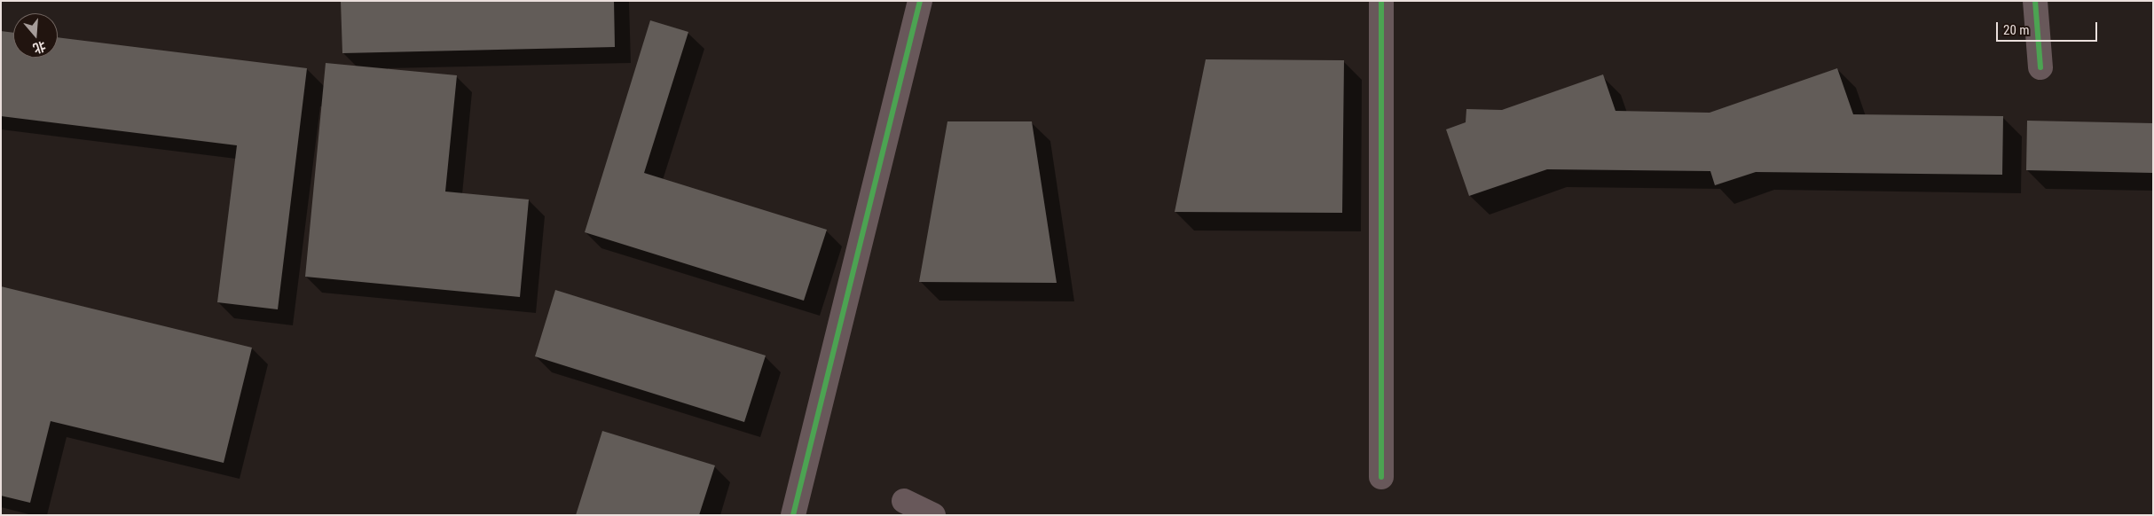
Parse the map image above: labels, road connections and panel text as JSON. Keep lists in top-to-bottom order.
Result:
{
  "scale_bar": "20 m",
  "north": "bottom"
}
